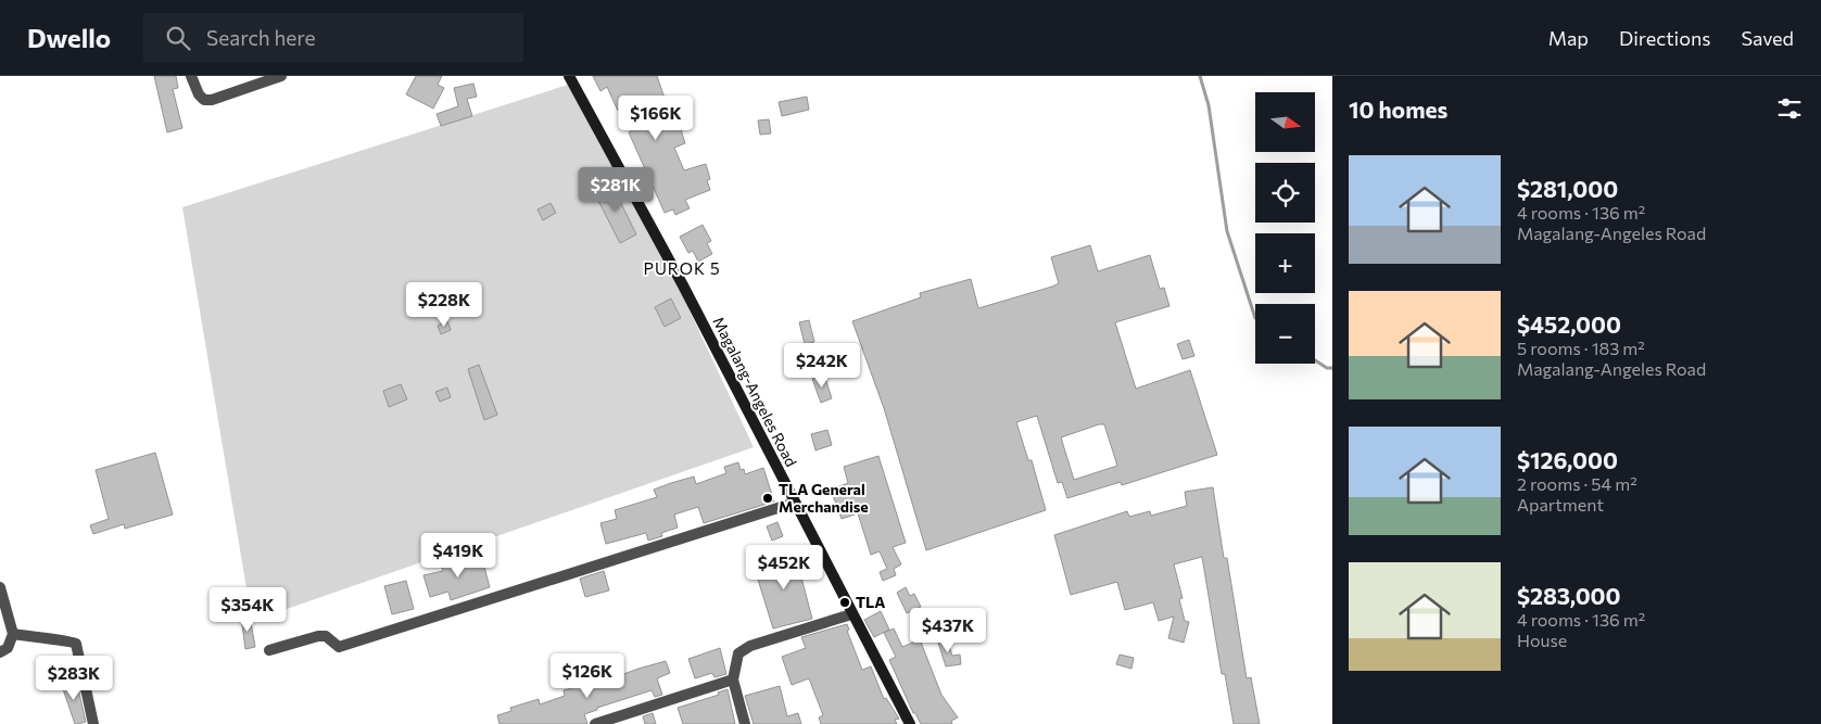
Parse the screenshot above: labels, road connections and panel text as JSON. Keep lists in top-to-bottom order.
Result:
{
  "streets": {
    "main road": ["Magalang-Angeles Road"]
  },
  "districts": ["PUROK 5"],
  "places": ["TLA General Merchandise", "TLA"],
  "north": "right",
  "page": {
    "header": "Dwello",
    "search": "Search here",
    "nav": ["Map", "Directions", "Saved"],
    "heading": "10 homes",
    "map_buttons": ["+", "−"],
    "price": [
      "$166K",
      "$281K",
      "$228K",
      "$242K",
      "$419K",
      "$452K",
      "$354K",
      "$437K",
      "$126K",
      "$283K"
    ],
    "list": [
      {
        "name": "$281,000",
        "note": "4 rooms · 136 m² · Magalang-Angeles Road"
      },
      {
        "name": "$452,000",
        "note": "5 rooms · 183 m² · Magalang-Angeles Road"
      },
      {
        "name": "$126,000",
        "note": "2 rooms · 54 m² · Apartment"
      },
      {
        "name": "$283,000",
        "note": "4 rooms · 136 m² · House"
      }
    ]
  }
}
